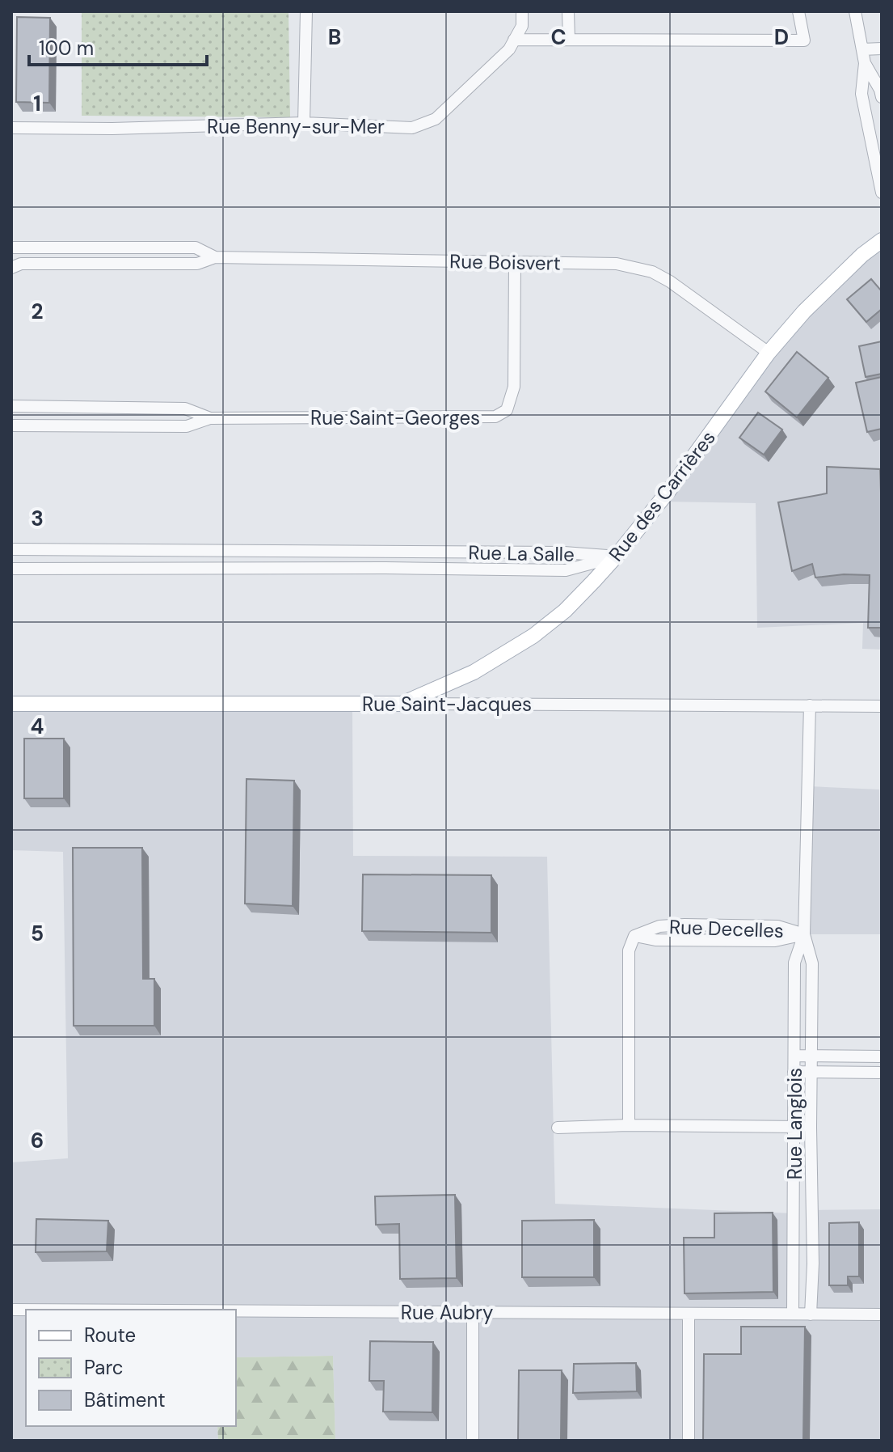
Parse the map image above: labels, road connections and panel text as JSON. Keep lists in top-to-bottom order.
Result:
{
  "streets": {
    "main road": ["Rue des Carrières", "Rue Saint-Jacques"],
    "street": [
      "Rue Benny-sur-Mer",
      "Rue Boisvert",
      "Rue Saint-Georges",
      "Rue La Salle",
      "Rue Decelles",
      "Rue Langlois",
      "Rue Aubry"
    ]
  },
  "crossings": [
    ["Rue Boisvert", "Rue Saint-Georges"],
    ["Rue Boisvert", "Rue des Carrières"],
    ["Rue des Carrières", "Rue La Salle"],
    ["Rue des Carrières", "Rue Saint-Jacques"],
    ["Rue Saint-Jacques", "Rue Langlois"],
    ["Rue Decelles", "Rue Langlois"],
    ["Rue Langlois", "Rue Aubry"]
  ],
  "legend": ["Route", "Parc", "Bâtiment"],
  "scale_bar": "100 m",
  "grid": {
    "columns": ["B", "C", "D"],
    "rows": [
      "1",
      "2",
      "3",
      "4",
      "5",
      "6"
    ]
  }
}
